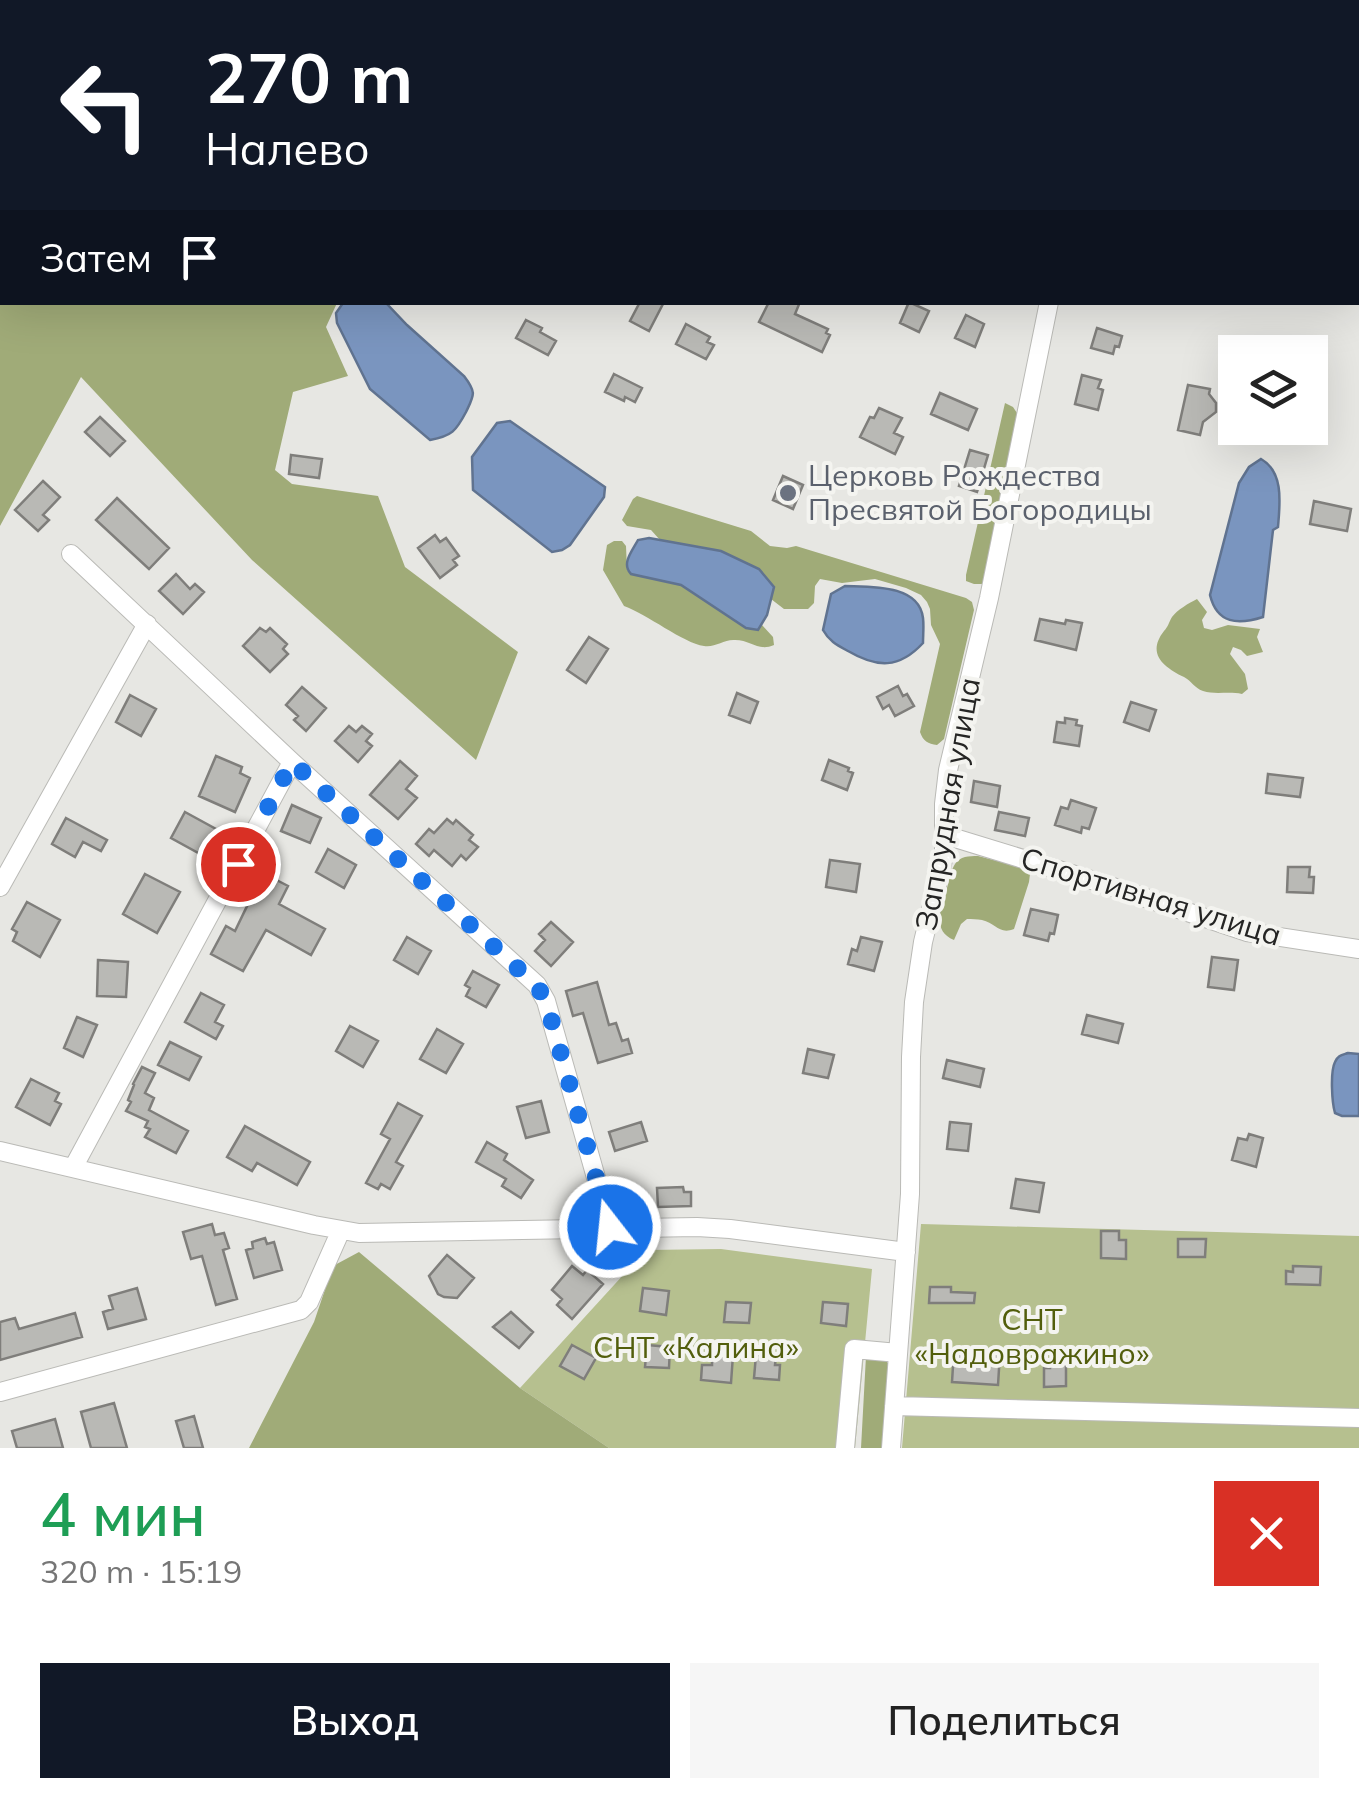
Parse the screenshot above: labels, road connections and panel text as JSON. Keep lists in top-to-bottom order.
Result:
{
  "streets": {
    "street": ["Запрудная улица", "Спортивная улица"]
  },
  "crossings": [
    ["Запрудная улица", "Спортивная улица"]
  ],
  "parks": ["СНТ «Надовражино»", "СНТ «Калина»"],
  "places": ["Церковь Рождества Пресвятой Богородицы"],
  "page": {
    "turn": ["270 m", "Налево"],
    "then": "Затем",
    "heading": ["4 мин", "320 m · 15:19"],
    "buttons": ["Выход", "Поделиться"]
  }
}
